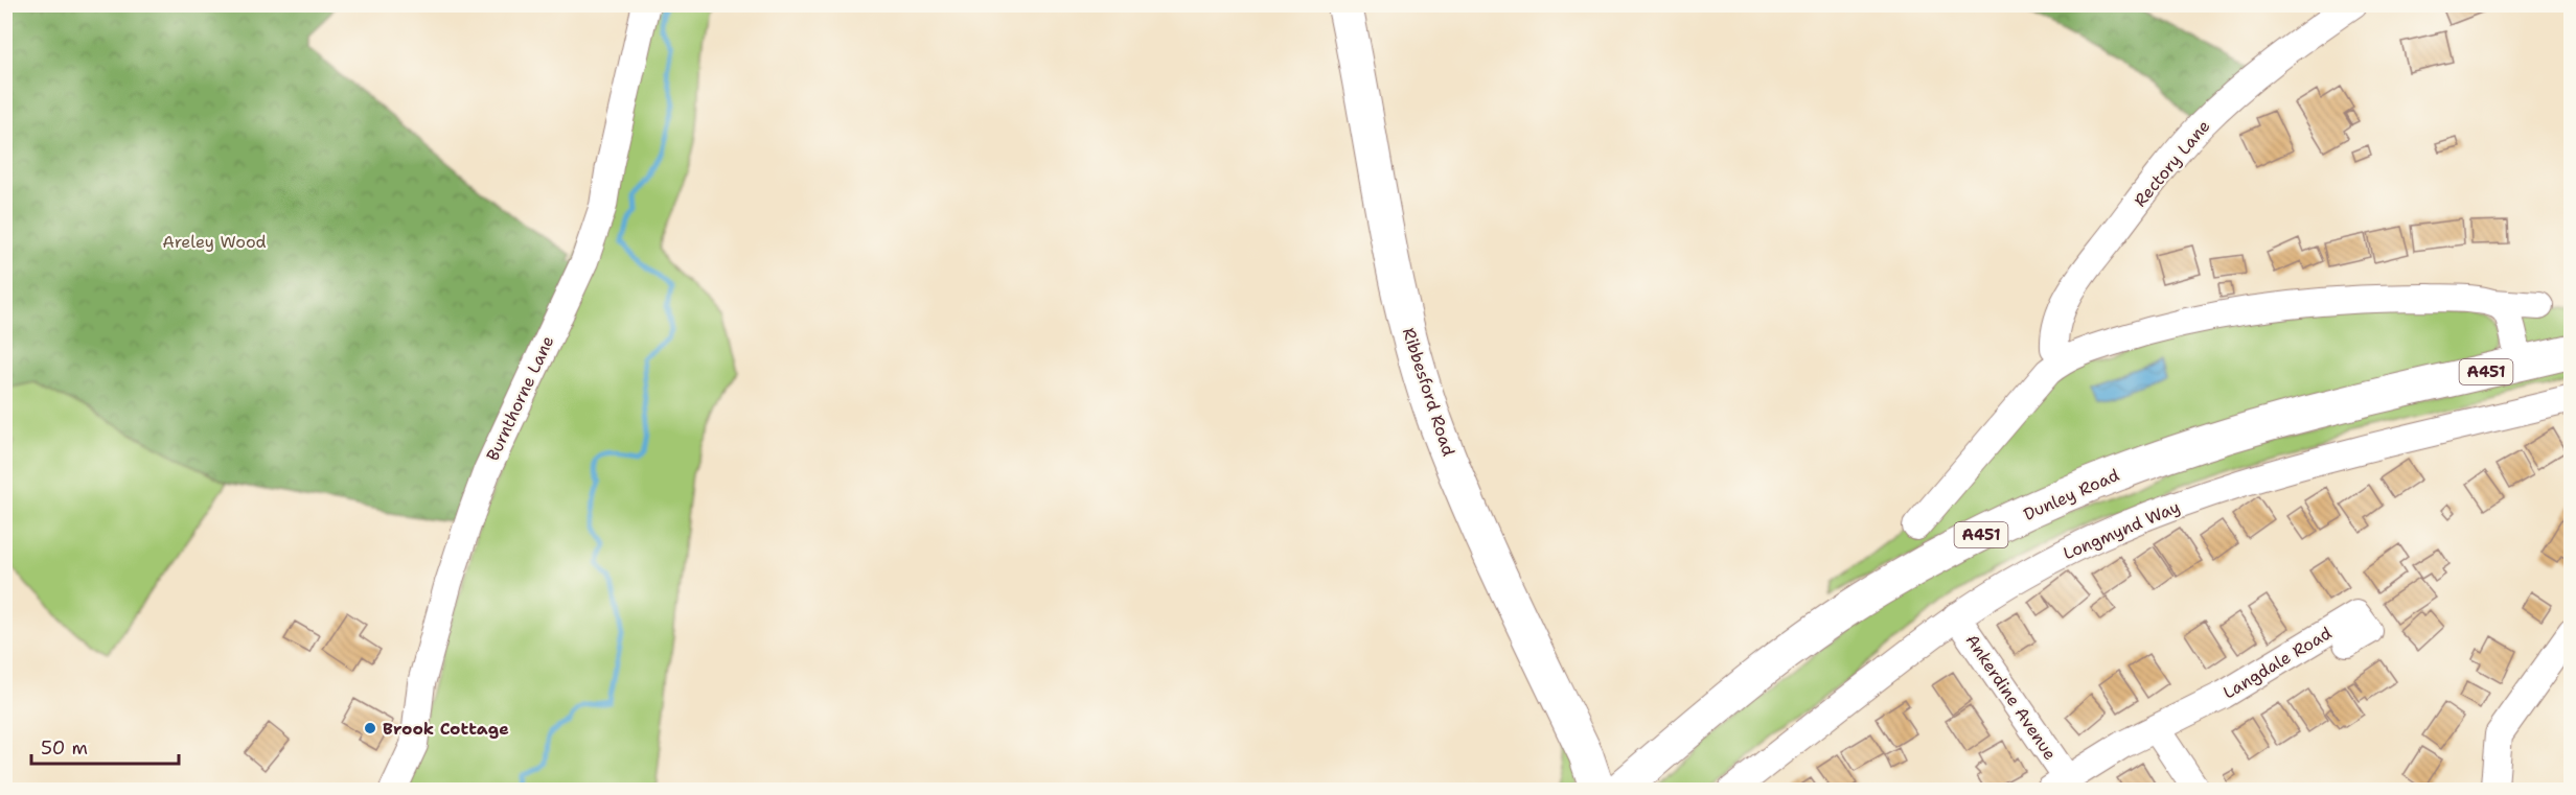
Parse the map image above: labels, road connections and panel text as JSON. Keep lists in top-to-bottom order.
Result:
{
  "streets": {
    "main road": ["A451", "Ribbesford Road", "Dunley Road"],
    "street": [
      "Rectory Lane",
      "Burnthorne Lane",
      "Longmynd Way",
      "Langdale Road",
      "Ankerdine Avenue"
    ]
  },
  "crossings": [
    ["Longmynd Way", "Ankerdine Avenue"],
    ["Langdale Road", "Ankerdine Avenue"]
  ],
  "parks": ["Areley Wood"],
  "places": ["Brook Cottage"],
  "scale_bar": "50 m"
}
